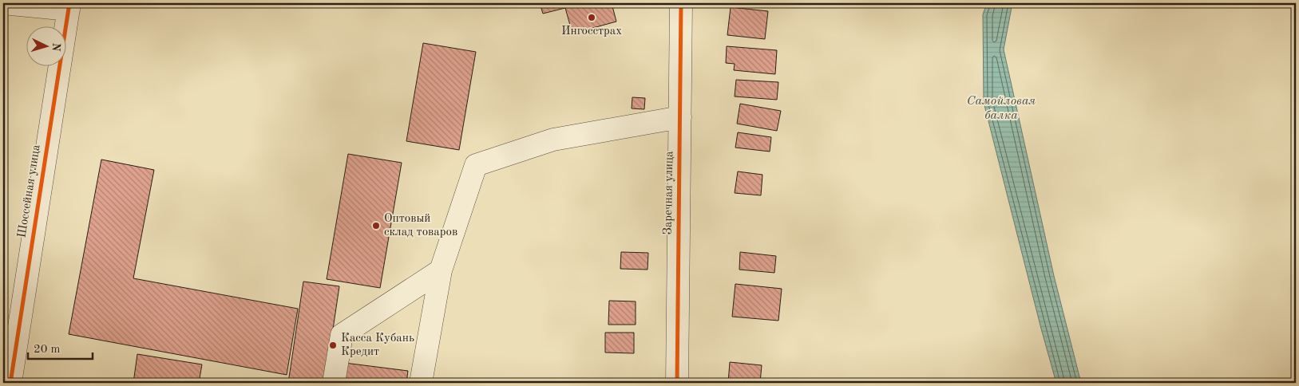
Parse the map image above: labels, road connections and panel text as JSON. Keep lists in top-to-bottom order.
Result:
{
  "streets": {
    "street": ["Шоссейная улица", "Заречная улица"]
  },
  "water": ["Самойловая балка"],
  "places": ["Ингосстрах", "Оптовый склад товаров", "Касса Кубань Кредит"],
  "scale_bar": "20 m",
  "north": "right"
}
